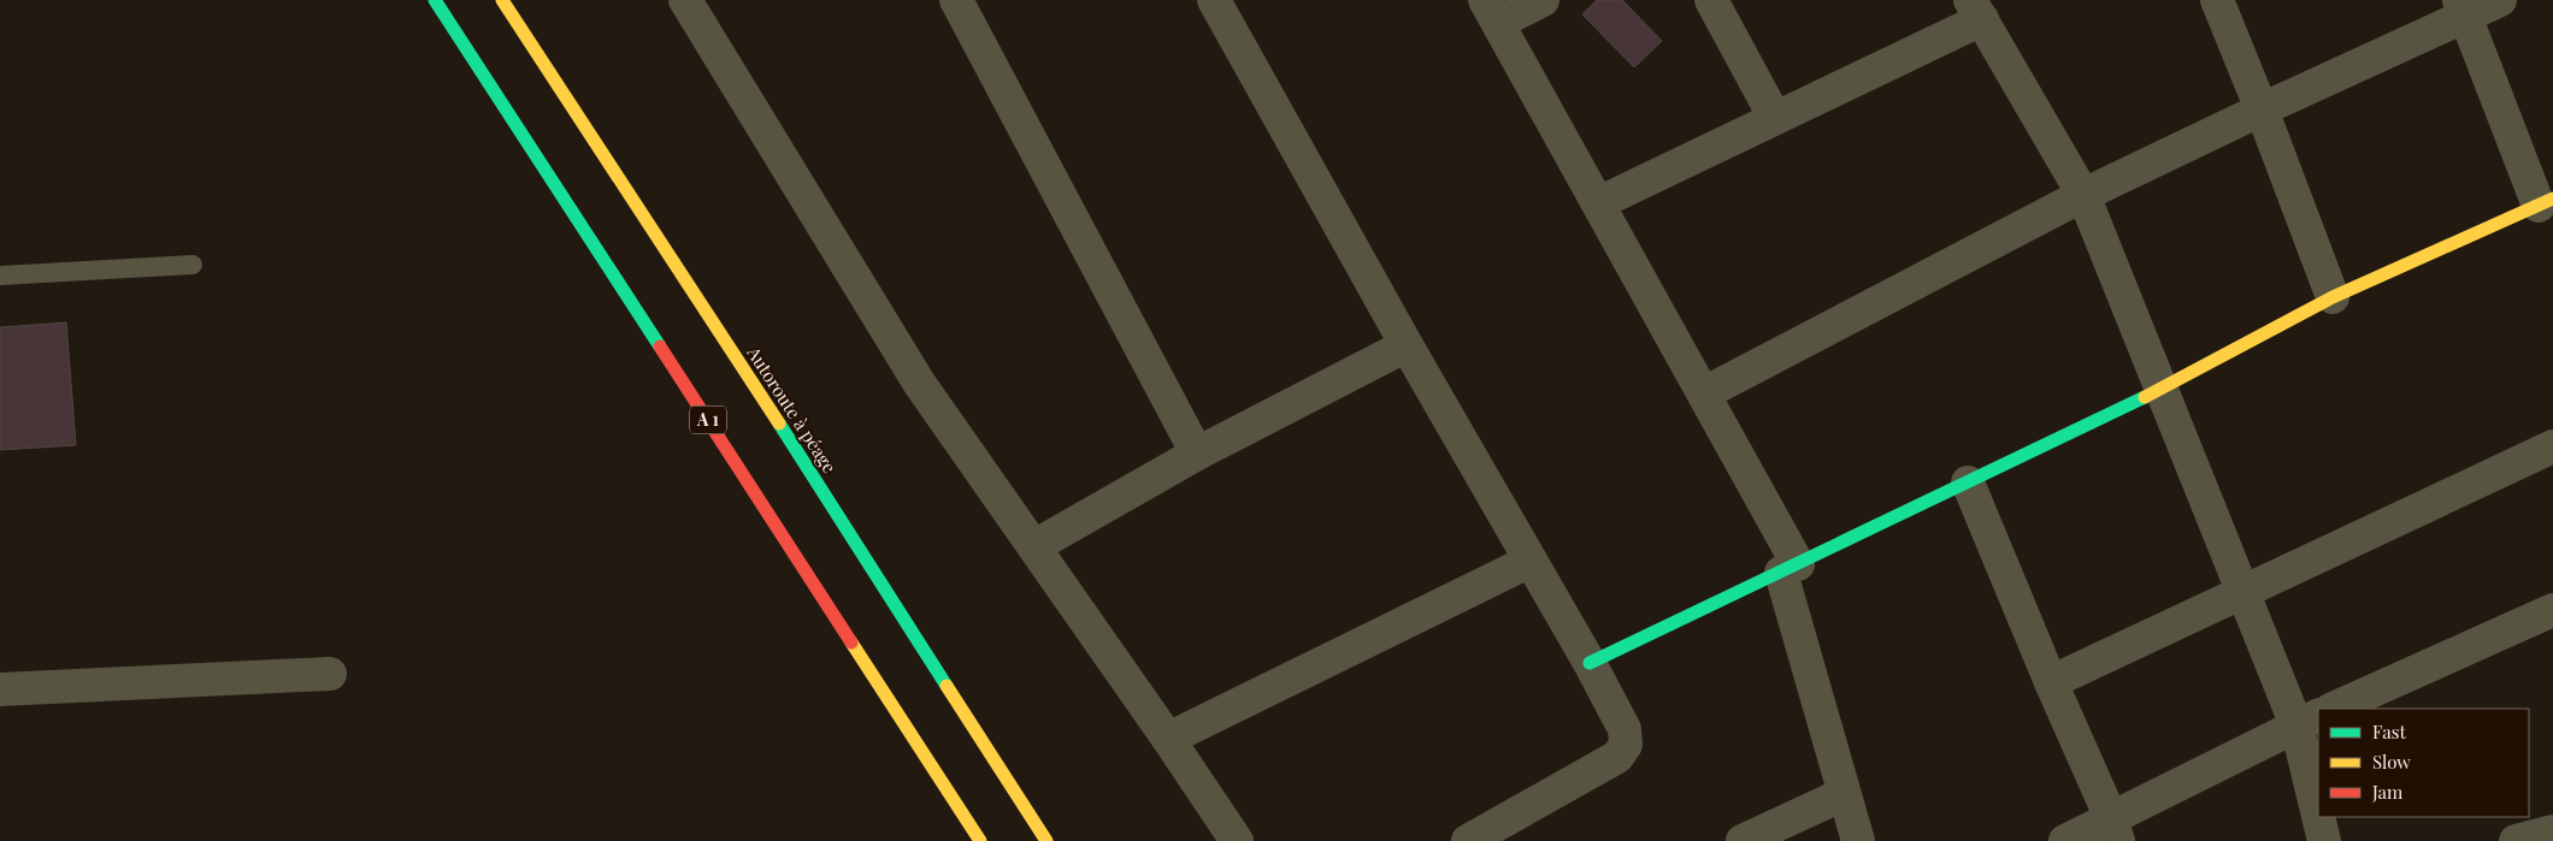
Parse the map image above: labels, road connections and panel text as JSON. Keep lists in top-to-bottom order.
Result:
{
  "streets": {
    "main road": ["Autoroute à péage", "A 1"]
  },
  "legend": ["Fast", "Slow", "Jam"]
}
